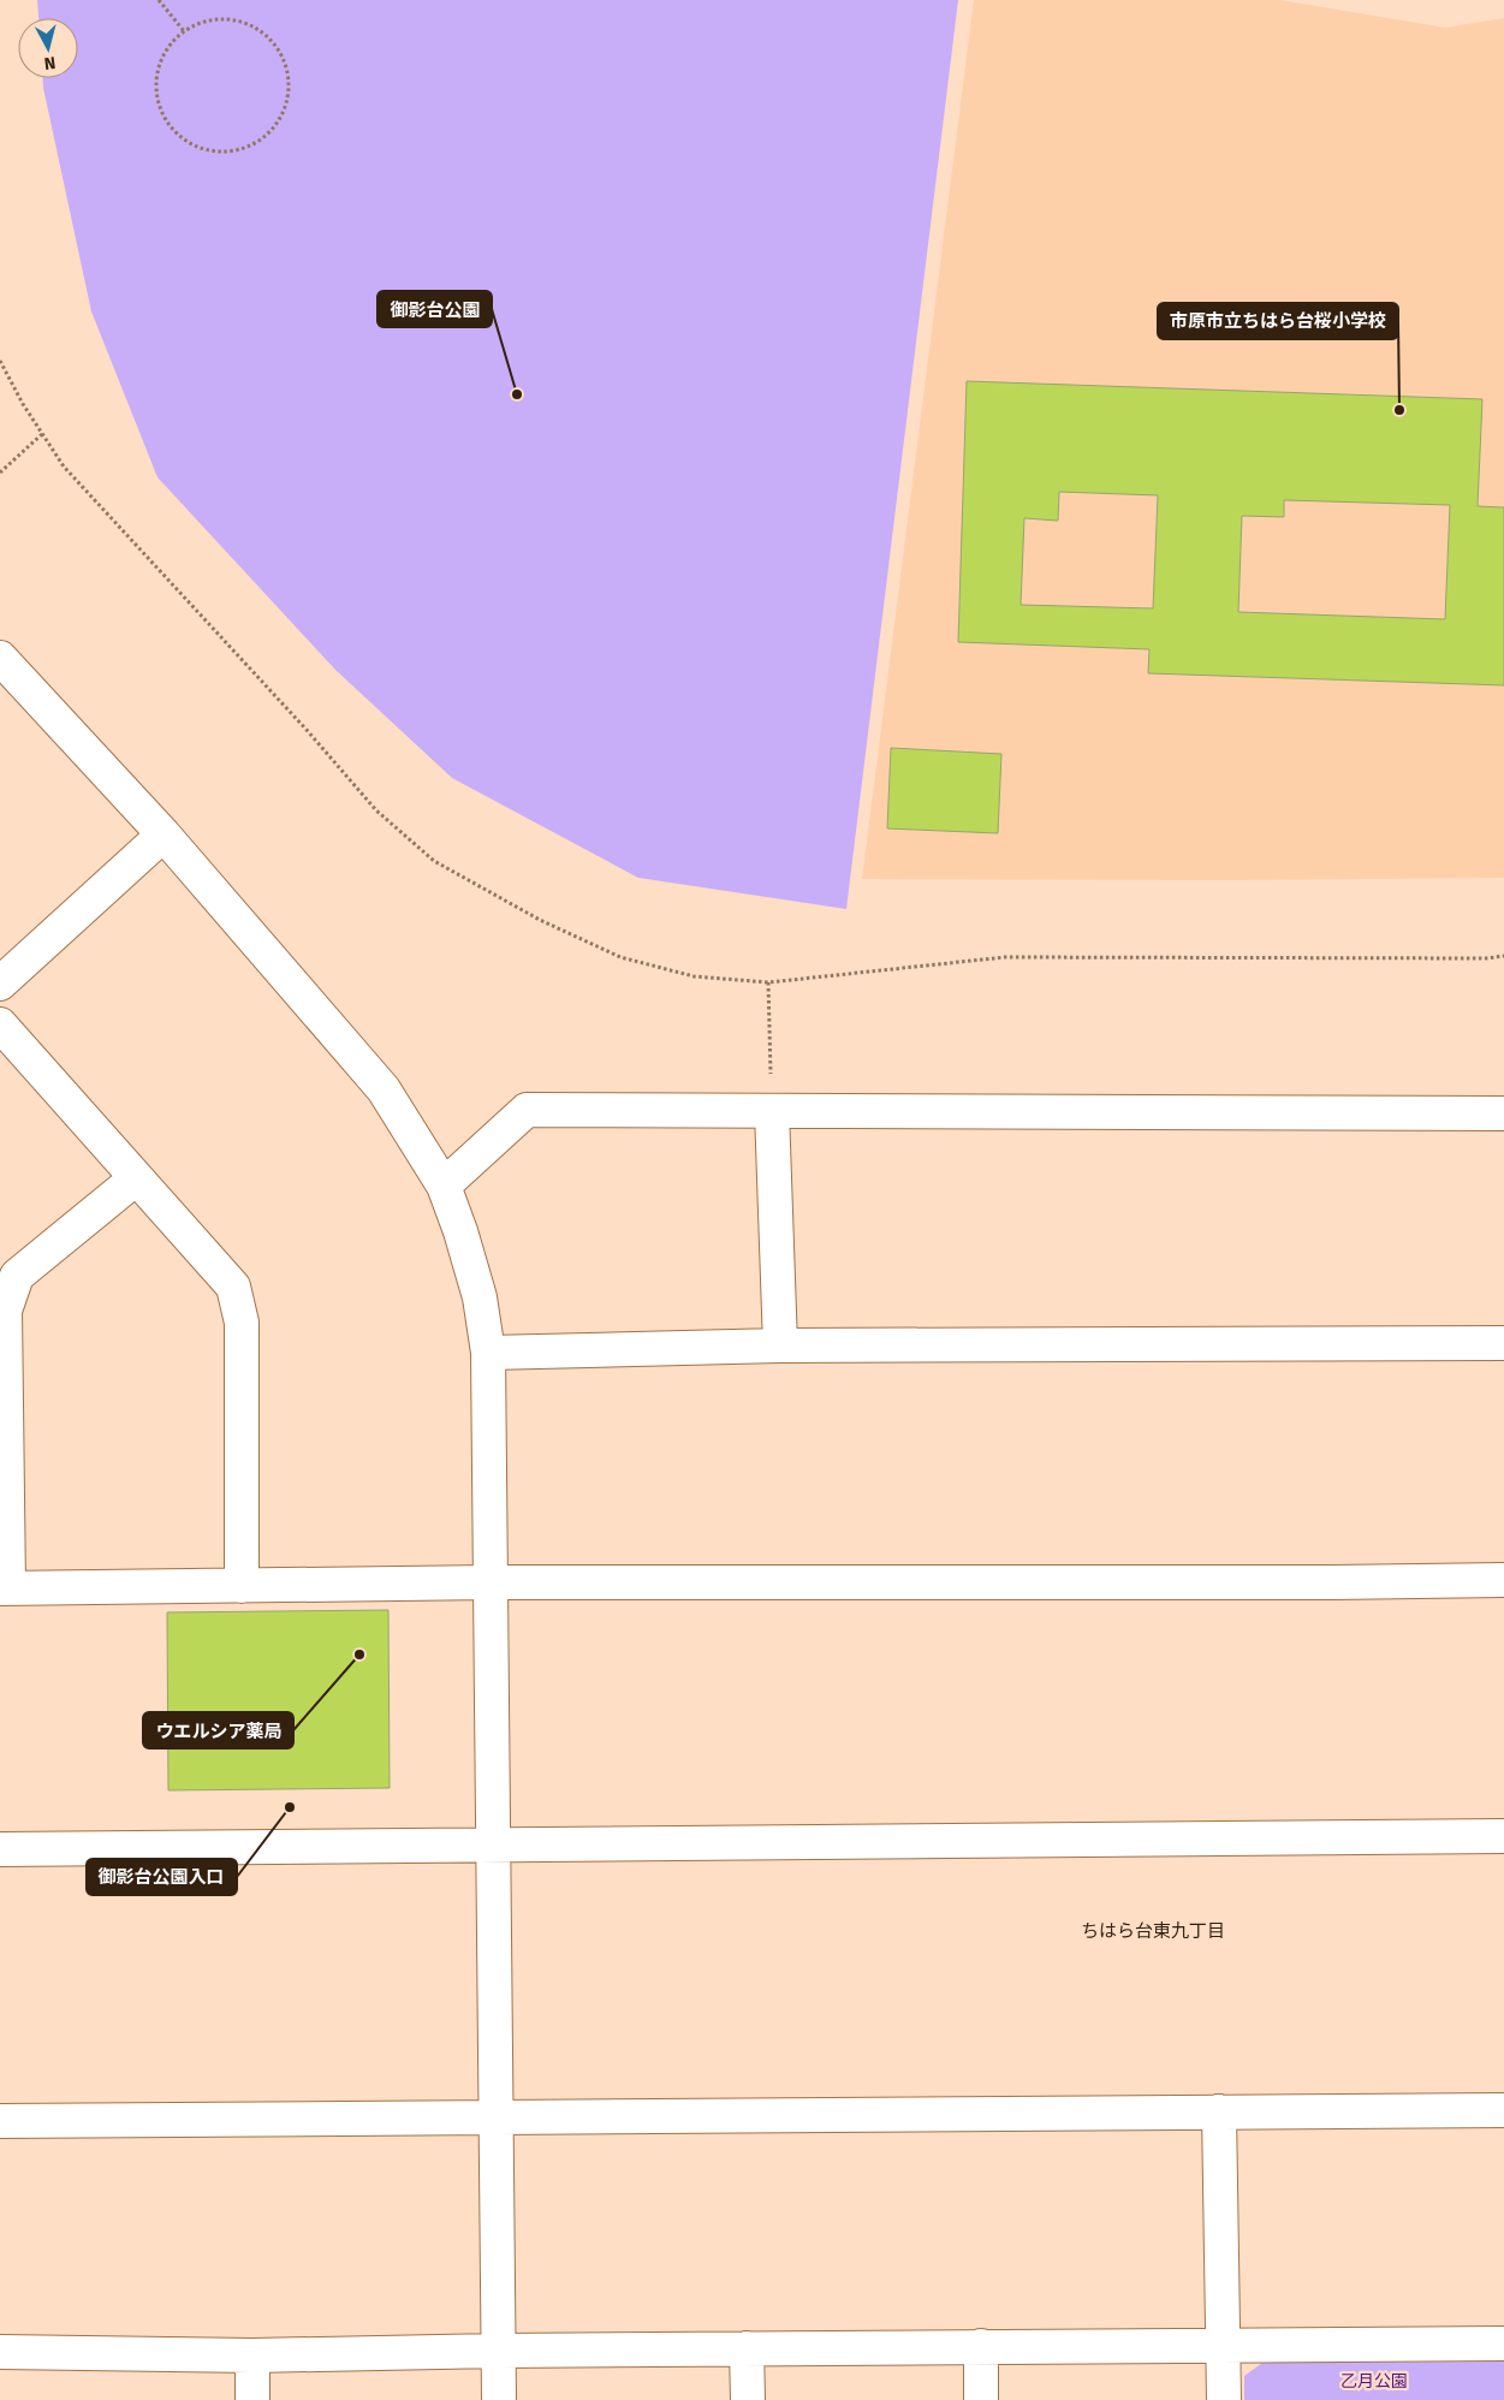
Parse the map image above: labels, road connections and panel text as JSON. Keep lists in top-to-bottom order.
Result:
{
  "districts": ["ちはら台東九丁目"],
  "parks": ["乙月公園"],
  "places": [
    "御影台公園",
    "市原市立ちはら台桜小学校",
    "ウエルシア薬局",
    "御影台公園入口"
  ],
  "north": "bottom"
}
